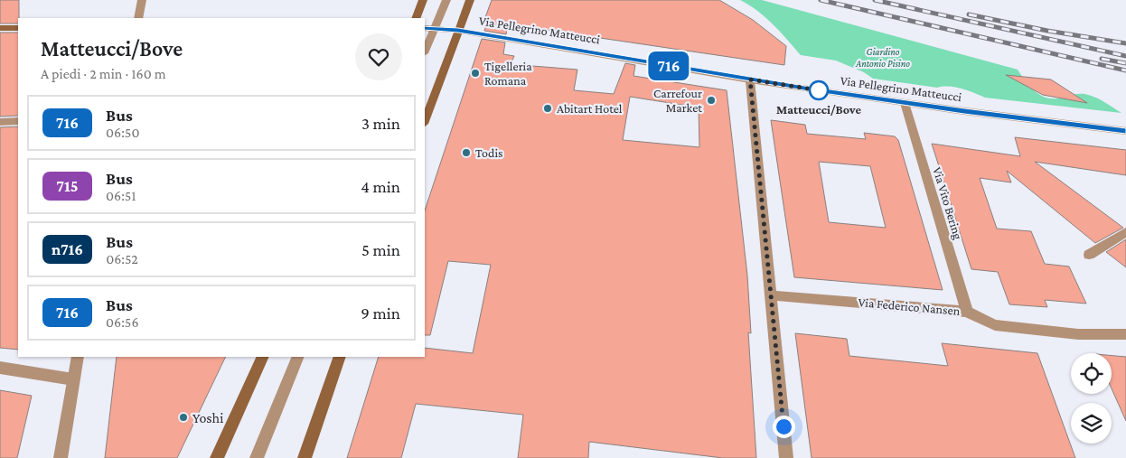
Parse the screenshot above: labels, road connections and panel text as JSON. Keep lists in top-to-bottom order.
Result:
{
  "streets": {
    "street": ["Via Pellegrino Matteucci", "Via Vito Bering", "Via Federico Nansen"]
  },
  "crossings": [
    ["Via Pellegrino Matteucci", "Via Vito Bering"],
    ["Via Vito Bering", "Via Federico Nansen"]
  ],
  "parks": ["Giardino Antonio Pisino"],
  "places": [
    "Tigelleria Romana",
    "Matteucci/Bove",
    "Carrefour Market",
    "Abitart Hotel",
    "Todis",
    "Yoshi"
  ],
  "lines": ["bus line 716"],
  "page": {
    "on_map": "716",
    "heading": ["Matteucci/Bove", "A piedi · 2 min · 160 m"],
    "list": [
      {
        "mark": "716",
        "name": "Bus",
        "note": "06:50",
        "value": "3 min"
      },
      {
        "mark": "715",
        "name": "Bus",
        "note": "06:51",
        "value": "4 min"
      },
      {
        "mark": "n716",
        "name": "Bus",
        "note": "06:52",
        "value": "5 min"
      },
      {
        "mark": "716",
        "name": "Bus",
        "note": "06:56",
        "value": "9 min"
      }
    ]
  }
}
